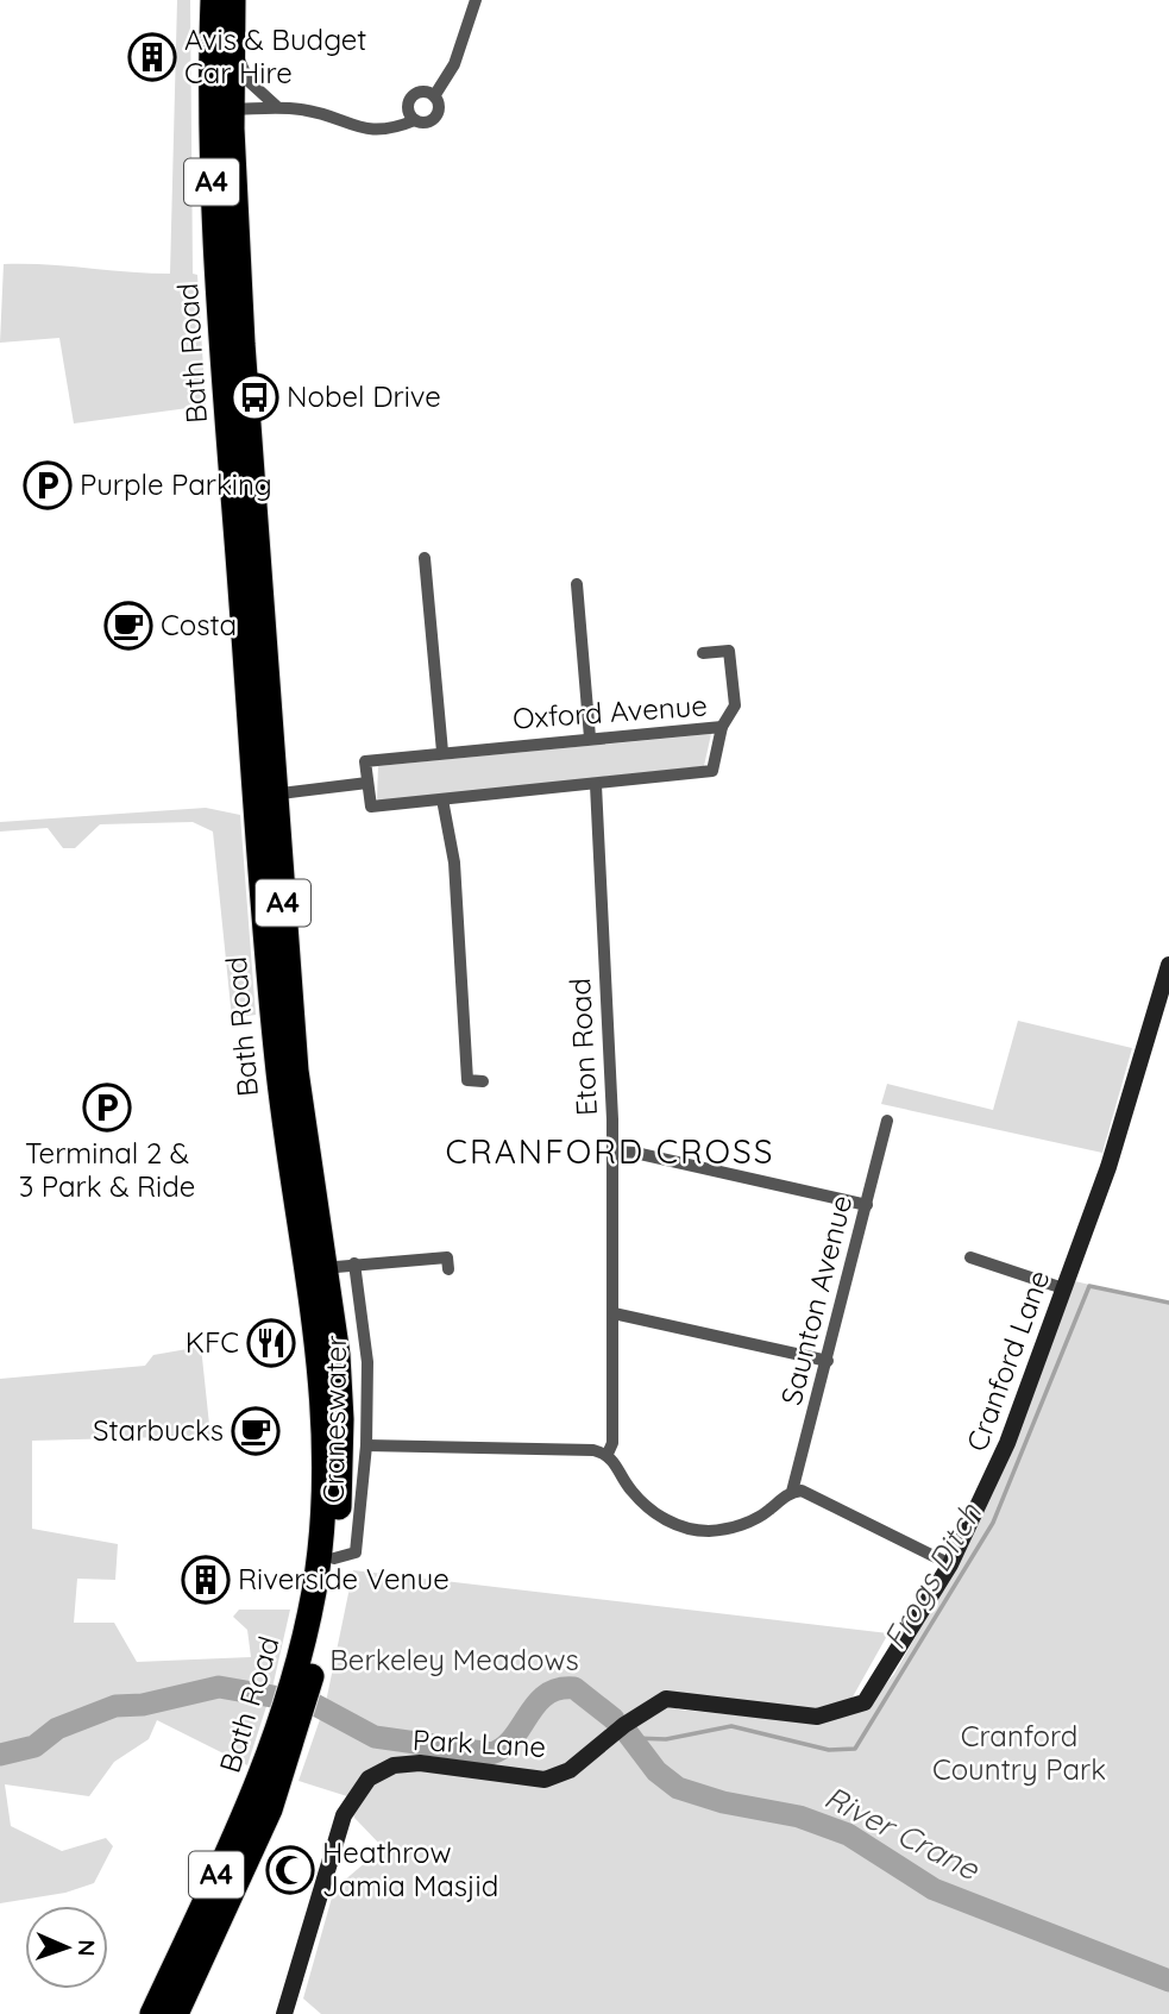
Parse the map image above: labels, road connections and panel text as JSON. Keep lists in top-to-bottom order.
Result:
{
  "streets": {
    "highway": ["A4", "Bath Road"],
    "street": [
      "Oxford Avenue",
      "Eton Road",
      "Saunton Avenue",
      "Cranford Lane",
      "Craneswater",
      "Park Lane"
    ]
  },
  "crossings": [
    ["Bath Road", "Craneswater"],
    ["Oxford Avenue", "Eton Road"],
    ["Cranford Lane", "Park Lane"]
  ],
  "districts": ["CRANFORD CROSS"],
  "water": ["Frogs Ditch", "River Crane"],
  "parks": ["Berkeley Meadows", "Cranford Country Park"],
  "places": {
    "building": ["Avis & Budget Car Hire", "Riverside Venue"],
    "bus stop": ["Nobel Drive"],
    "parking": ["Purple Parking", "Terminal 2 & 3 Park & Ride"],
    "cafe": ["Costa", "Starbucks"],
    "restaurant": ["KFC"],
    "mosque": ["Heathrow Jamia Masjid"]
  },
  "north": "right"
}
